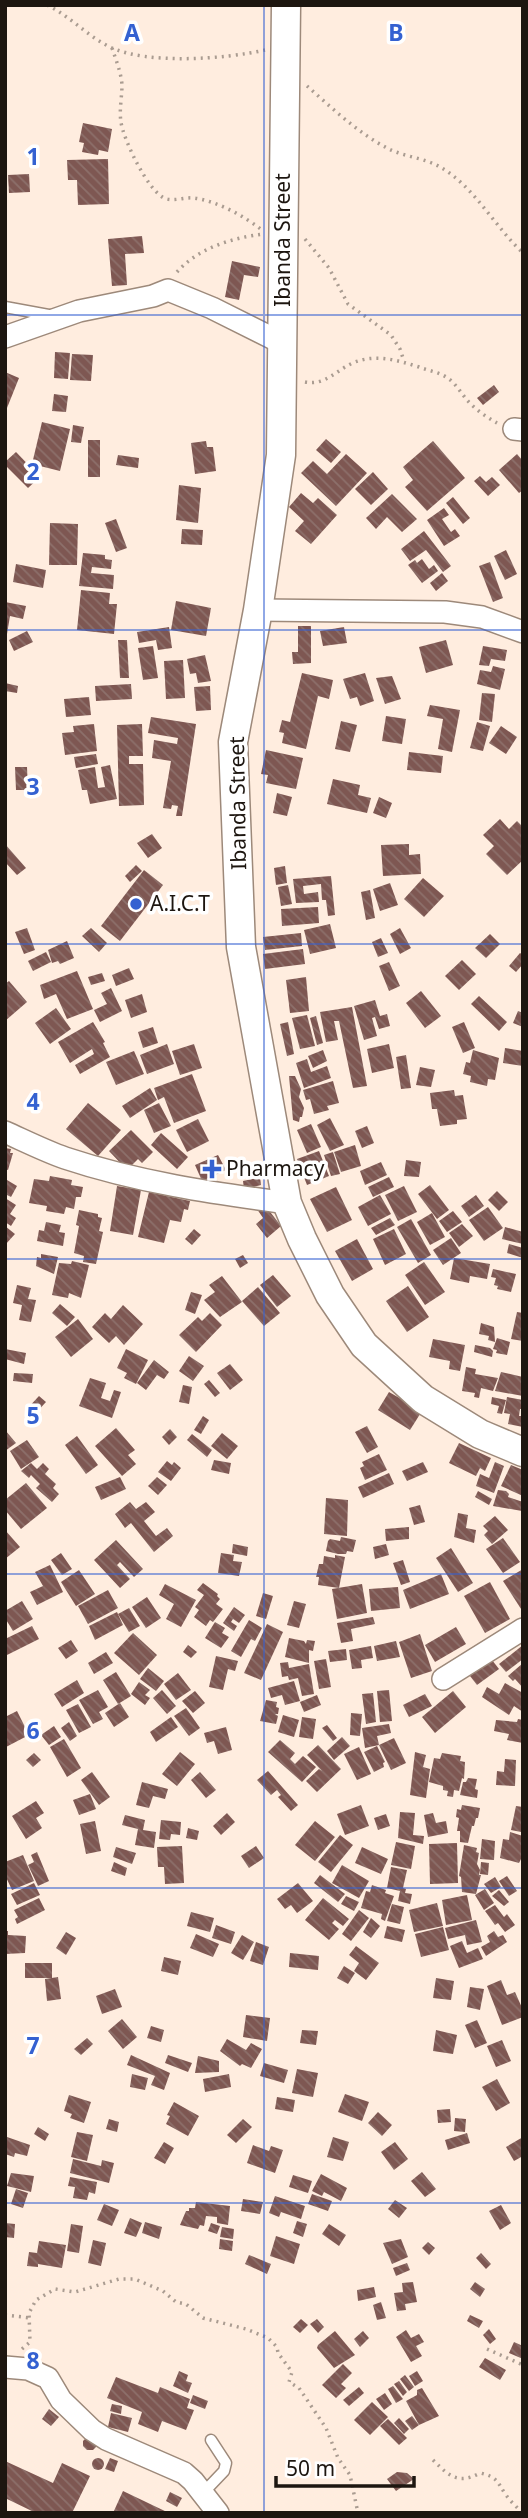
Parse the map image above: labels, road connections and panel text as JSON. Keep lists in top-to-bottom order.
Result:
{
  "streets": {
    "street": ["Ibanda Street"]
  },
  "places": {
    "other": ["A.I.C.T"],
    "health": ["Pharmacy"]
  },
  "scale_bar": "50 m",
  "grid": {
    "columns": ["A", "B"],
    "rows": [
      "1",
      "2",
      "3",
      "4",
      "5",
      "6",
      "7",
      "8"
    ]
  }
}
